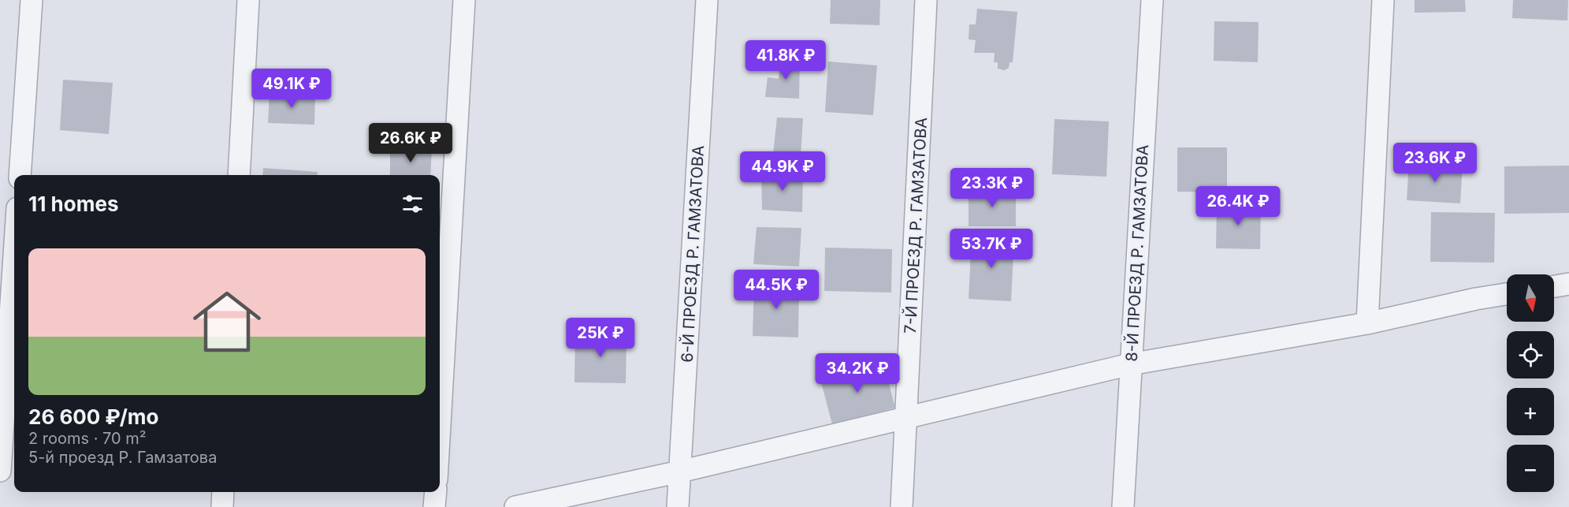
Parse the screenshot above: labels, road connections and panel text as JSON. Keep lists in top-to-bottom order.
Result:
{
  "streets": {
    "street": ["7-Й ПРОЕЗД Р. ГАМЗАТОВА", "8-Й ПРОЕЗД Р. ГАМЗАТОВА", "6-Й ПРОЕЗД Р. ГАМЗАТОВА"]
  },
  "north": "bottom",
  "page": {
    "price": [
      "41.8K ₽",
      "49.1K ₽",
      "26.6K ₽",
      "23.6K ₽",
      "44.9K ₽",
      "23.3K ₽",
      "26.4K ₽",
      "53.7K ₽",
      "44.5K ₽",
      "25K ₽",
      "34.2K ₽"
    ],
    "heading": "11 homes",
    "list": [
      {
        "name": "26 600 ₽/mo",
        "note": "2 rooms · 70 m² · 5-й проезд Р. Гамзатова"
      }
    ],
    "map_buttons": ["+", "−"]
  }
}
